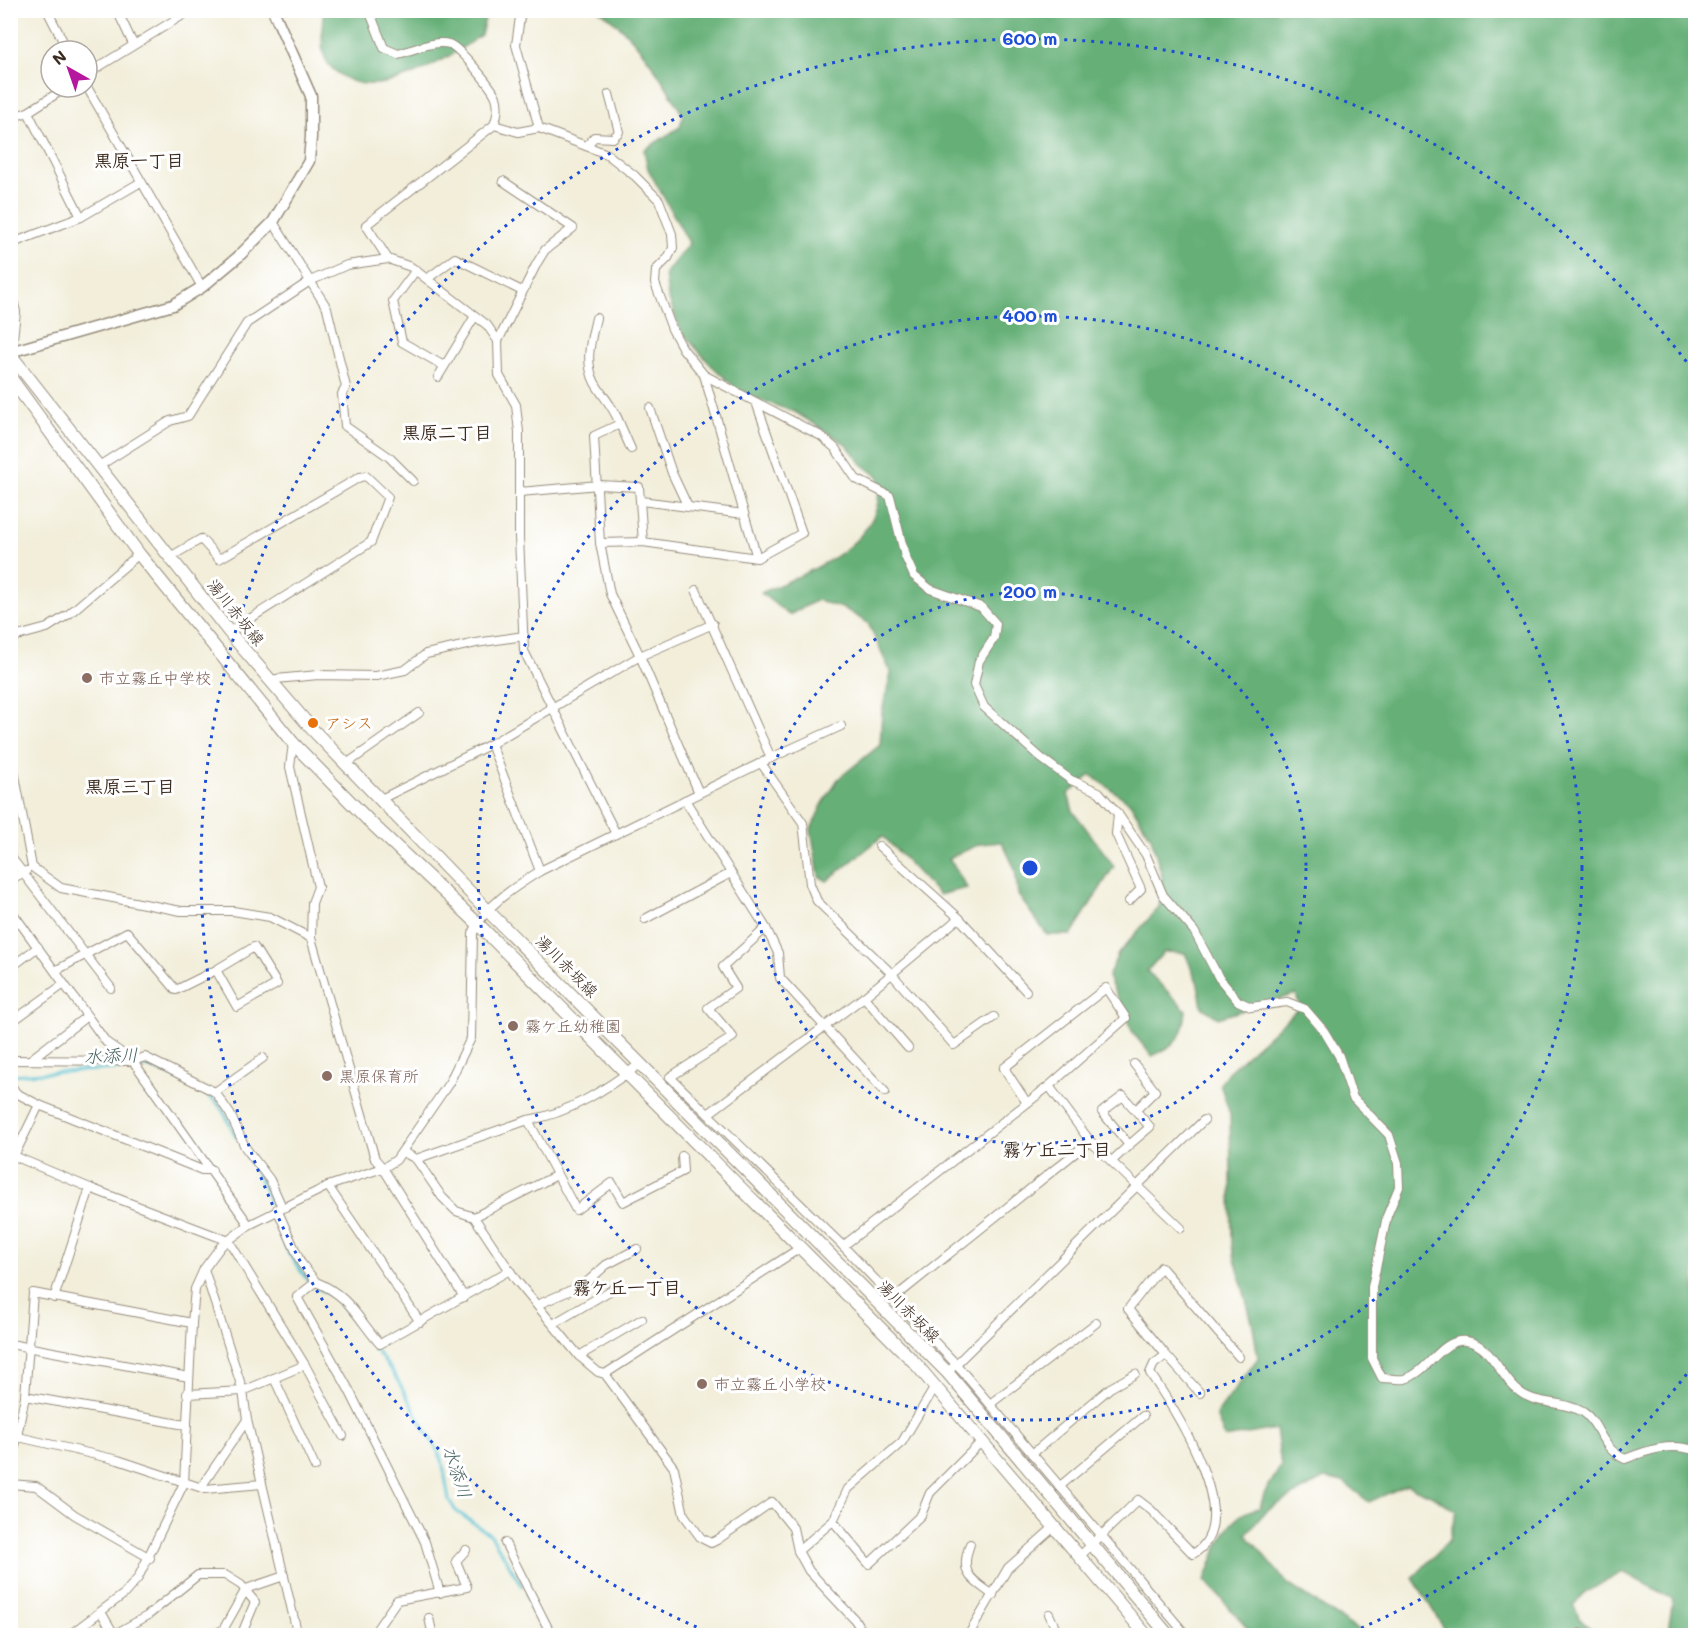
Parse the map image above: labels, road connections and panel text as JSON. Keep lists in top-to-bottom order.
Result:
{
  "streets": {
    "main road": ["湯川赤坂線"]
  },
  "districts": [
    "黒原一丁目",
    "黒原二丁目",
    "黒原三丁目",
    "霧ケ丘二丁目",
    "霧ケ丘一丁目"
  ],
  "water": ["水添川"],
  "places": [
    "市立霧丘中学校",
    "アシス",
    "霧ケ丘幼稚園",
    "黒原保育所",
    "市立霧丘小学校"
  ],
  "north": "top left",
  "rings": ["600 m", "400 m", "200 m"]
}
